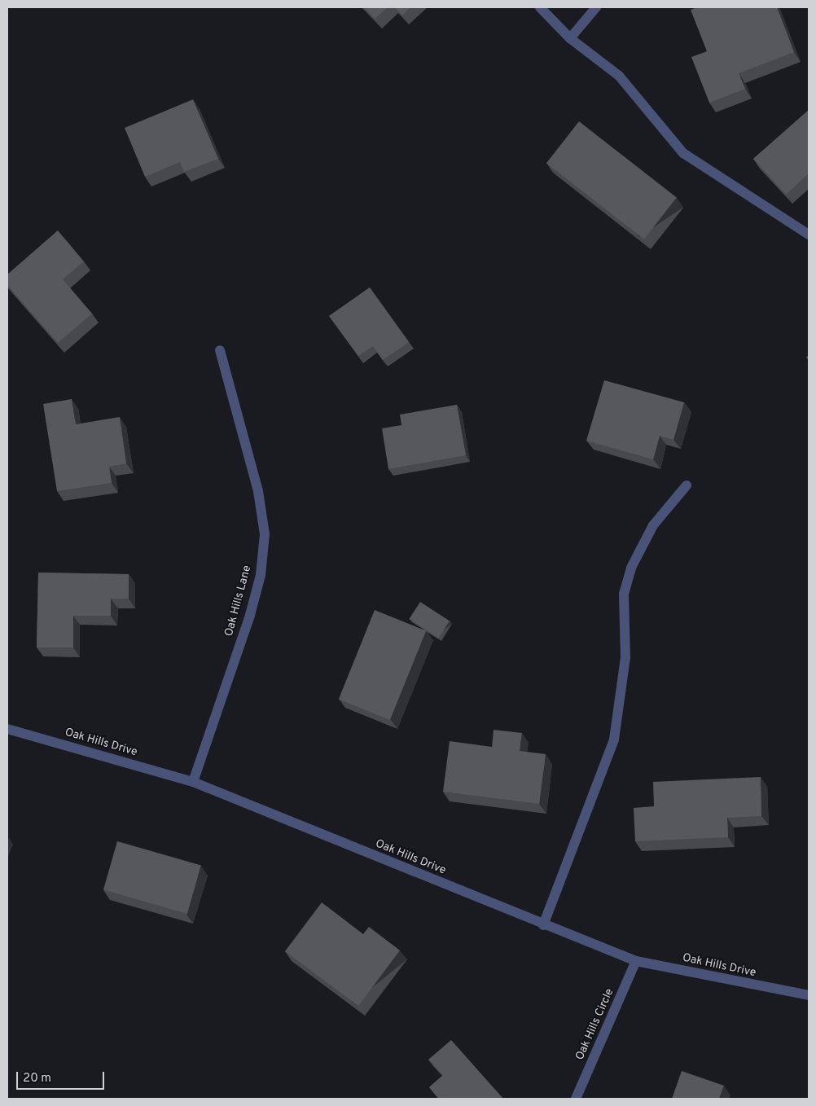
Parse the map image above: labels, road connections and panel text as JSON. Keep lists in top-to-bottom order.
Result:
{
  "streets": {
    "street": ["Oak Hills Lane", "Oak Hills Drive", "Oak Hills Circle"]
  },
  "crossings": [
    ["Oak Hills Lane", "Oak Hills Drive"],
    ["Oak Hills Drive", "Oak Hills Circle"]
  ],
  "scale_bar": "20 m"
}
